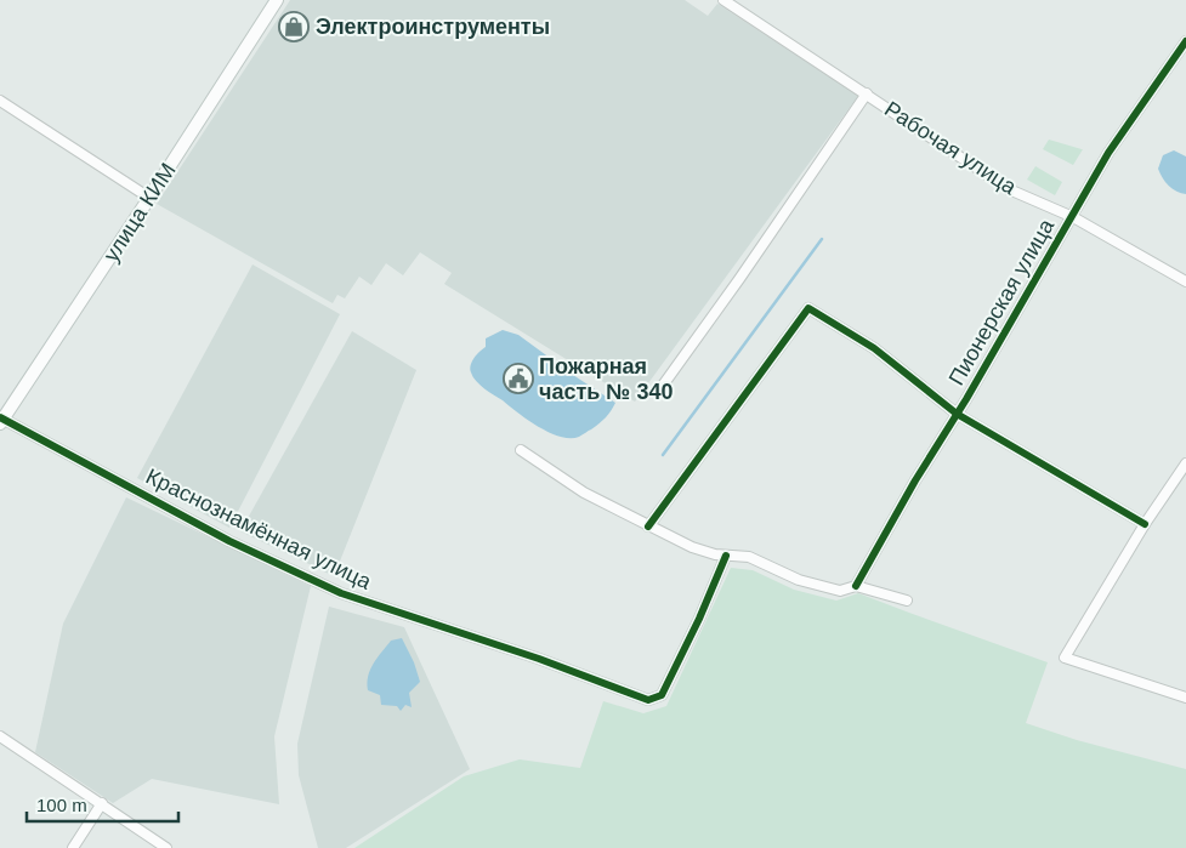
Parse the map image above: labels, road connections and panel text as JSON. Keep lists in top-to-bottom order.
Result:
{
  "streets": {
    "main road": ["улица КИМ"],
    "street": ["Рабочая улица", "Пионерская улица", "Краснознамённая улица"]
  },
  "crossings": [
    ["Рабочая улица", "Пионерская улица"],
    ["улица КИМ", "Краснознамённая улица"]
  ],
  "places": {
    "shop": ["Электроинструменты"],
    "public building": ["Пожарная часть № 340"]
  },
  "scale_bar": "100 m"
}
